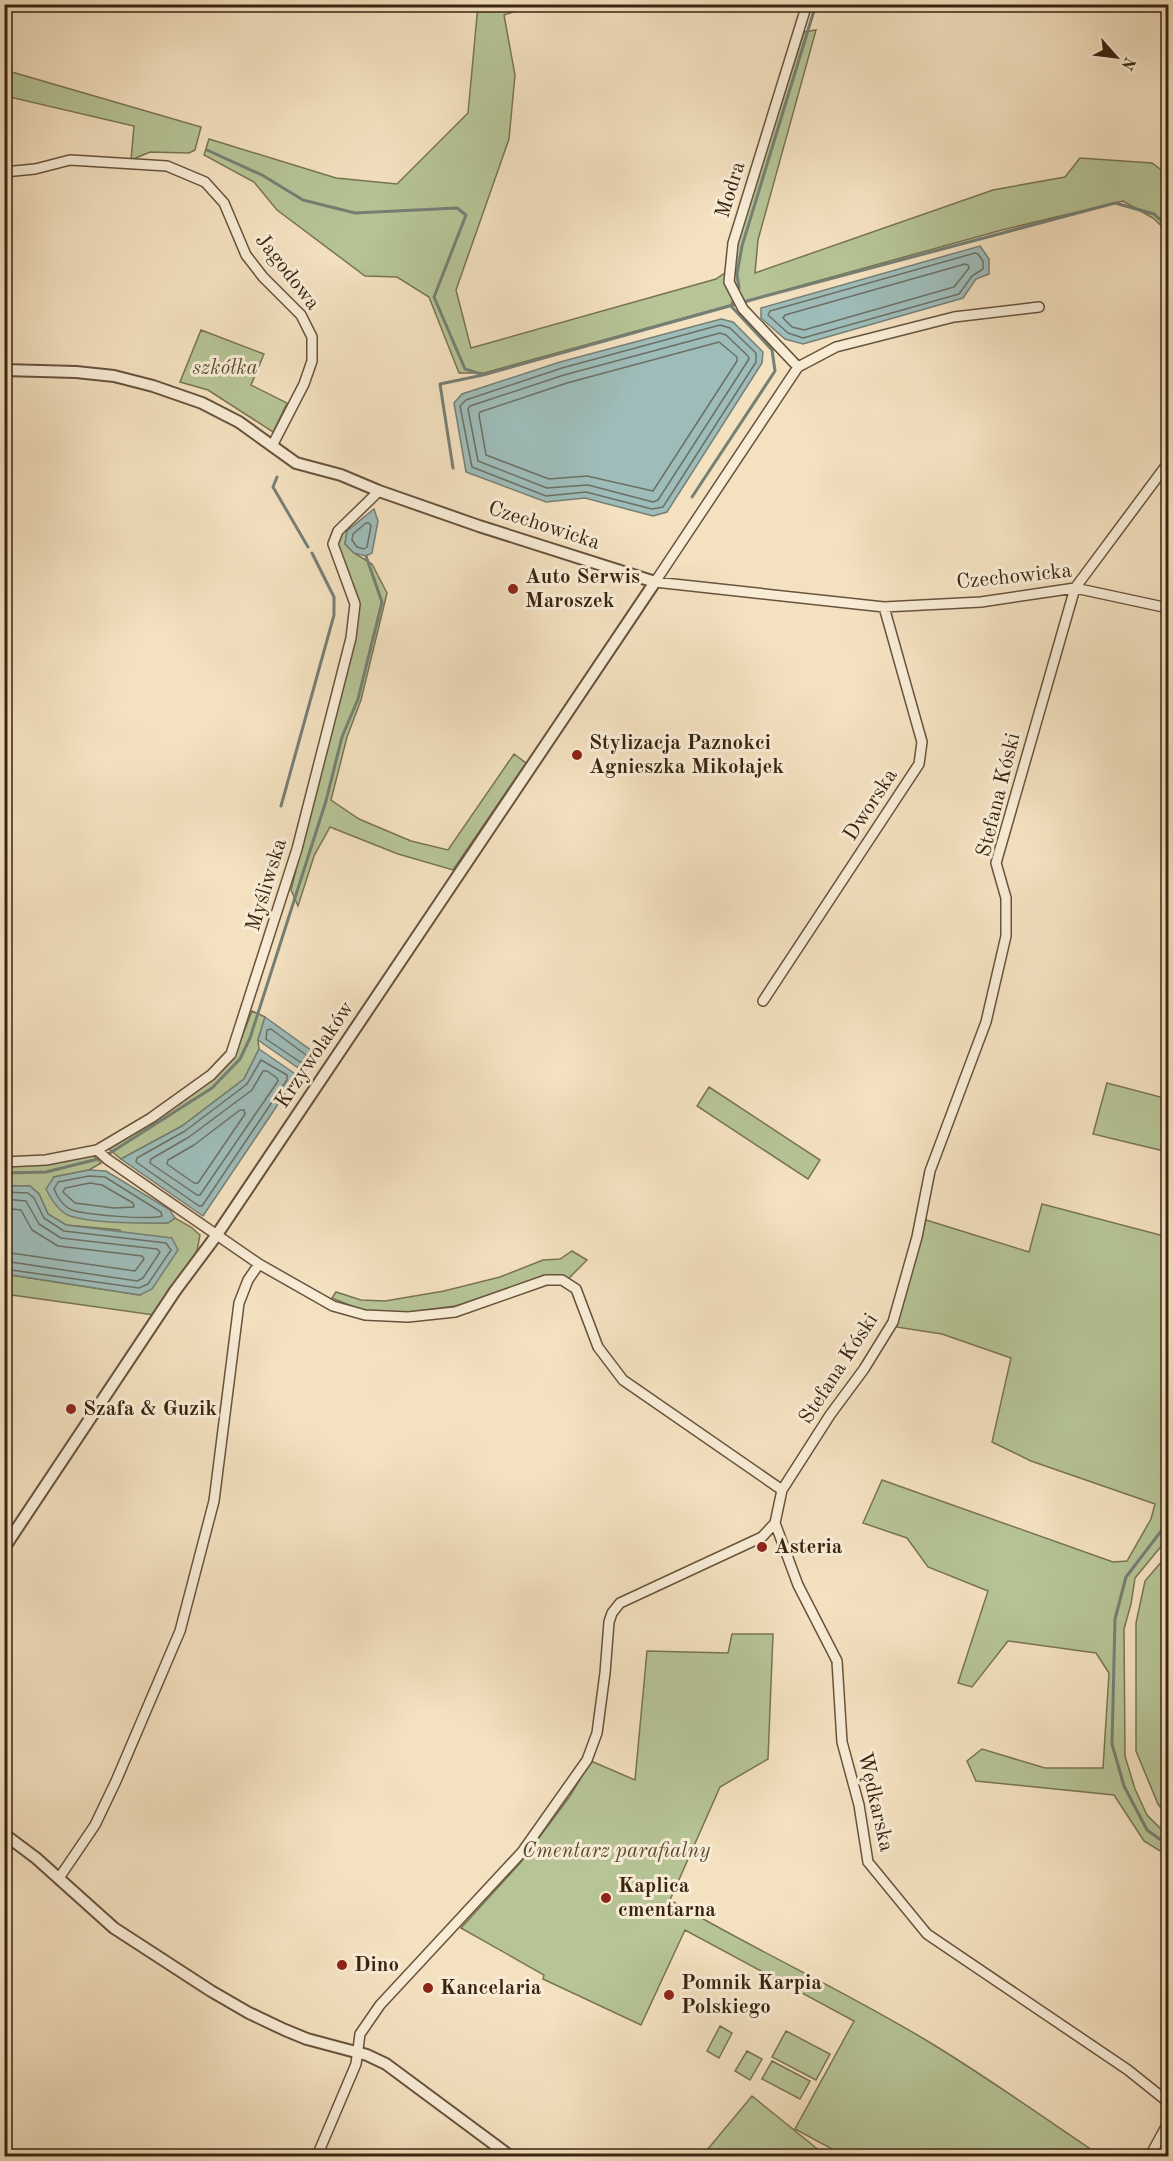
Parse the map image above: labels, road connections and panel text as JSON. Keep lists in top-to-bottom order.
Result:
{
  "streets": {
    "street": [
      "Modra",
      "Jagodowa",
      "Czechowicka",
      "Stefana Kóski",
      "Dworska",
      "Myśliwska",
      "Krzywolaków",
      "Wędkarska"
    ]
  },
  "crossings": [
    ["Jagodowa", "Czechowicka"],
    ["Czechowicka", "Stefana Kóski"],
    ["Czechowicka", "Dworska"],
    ["Czechowicka", "Myśliwska"],
    ["Czechowicka", "Krzywolaków"],
    ["Stefana Kóski", "Wędkarska"]
  ],
  "parks": ["szkółka", "Cmentarz parafialny"],
  "places": [
    "Auto Serwis Maroszek",
    "Stylizacja Paznokci Agnieszka Mikołajek",
    "Szafa & Guzik",
    "Asteria",
    "Kaplica cmentarna",
    "Dino",
    "Kancelaria",
    "Pomnik Karpia Polskiego"
  ],
  "north": "bottom right"
}
